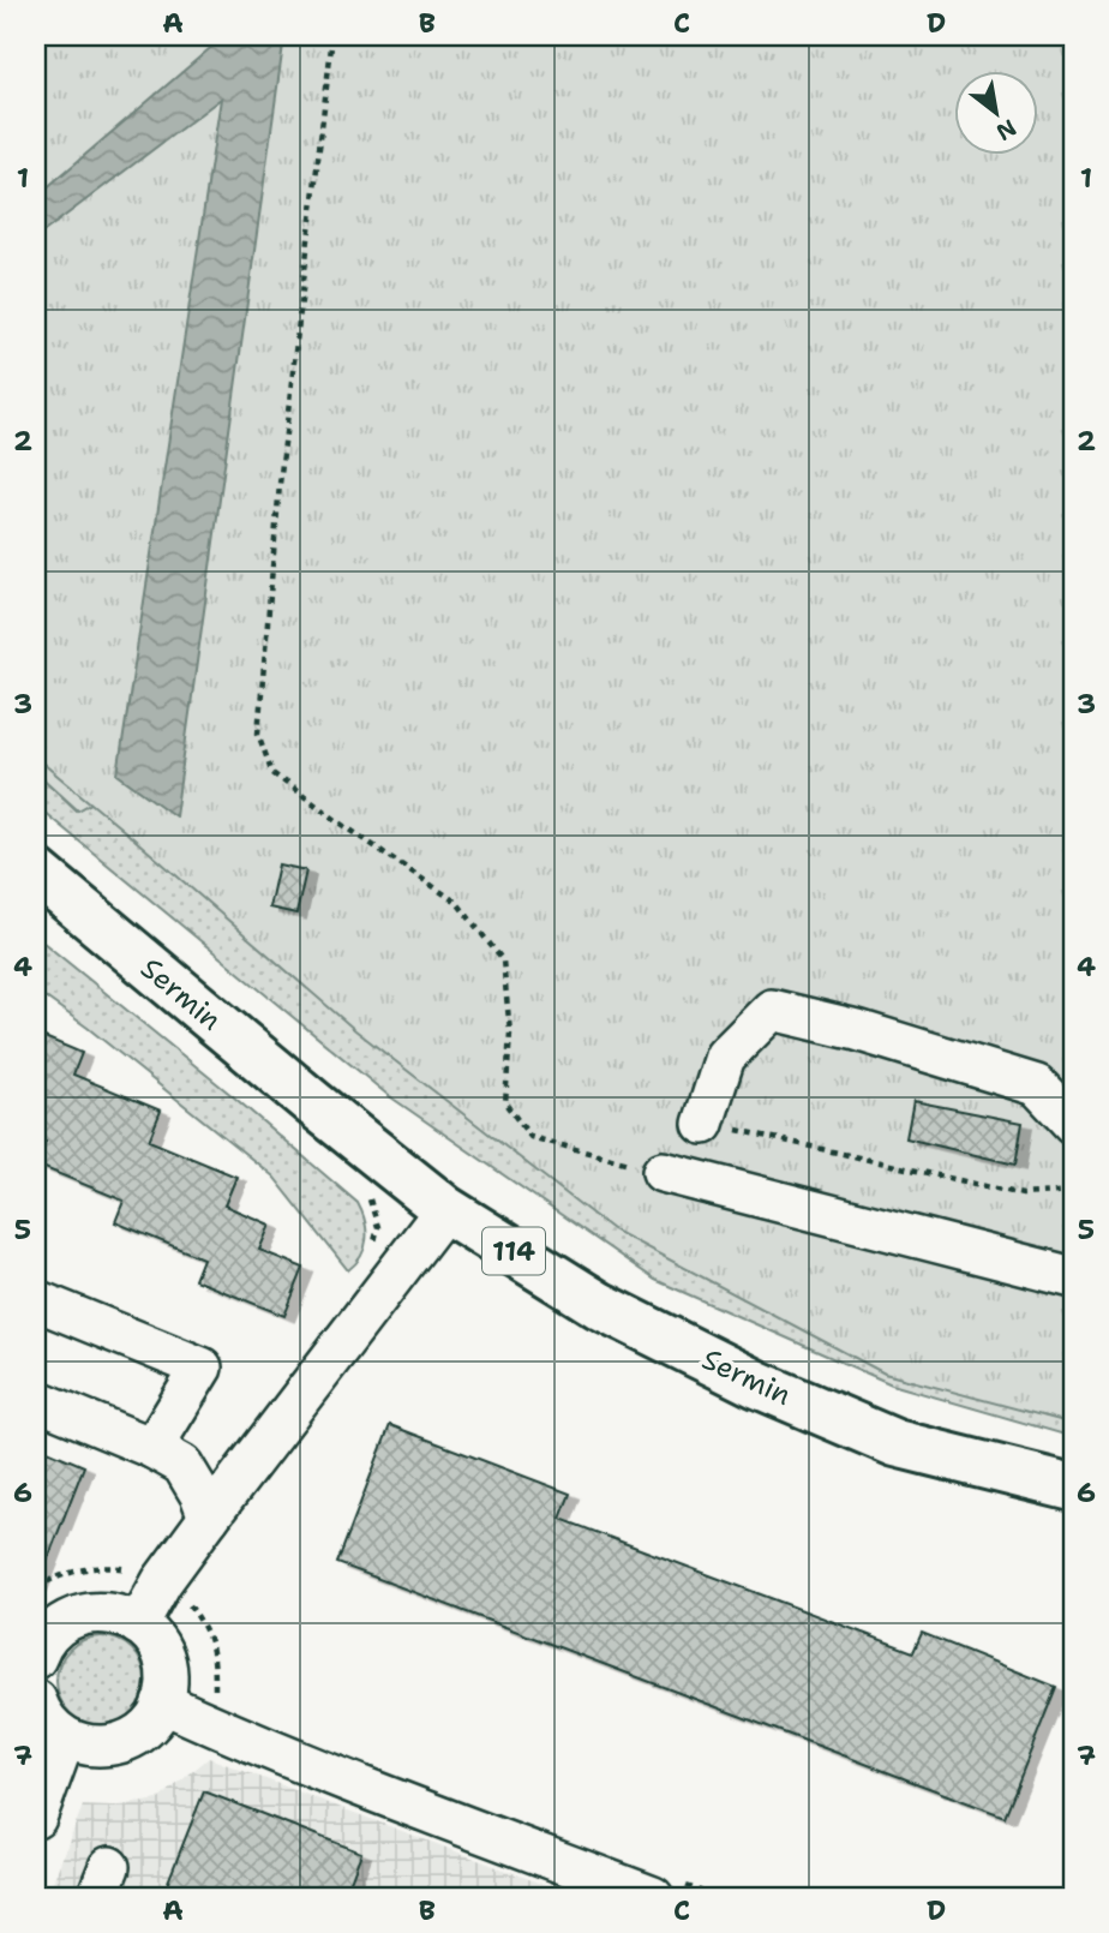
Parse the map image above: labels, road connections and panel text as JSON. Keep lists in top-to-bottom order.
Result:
{
  "streets": {
    "main road": ["Sermin", "114"]
  },
  "north": "bottom right",
  "grid": {
    "columns": [
      "A",
      "B",
      "C",
      "D"
    ],
    "rows": [
      "1",
      "2",
      "3",
      "4",
      "5",
      "6",
      "7"
    ]
  }
}
